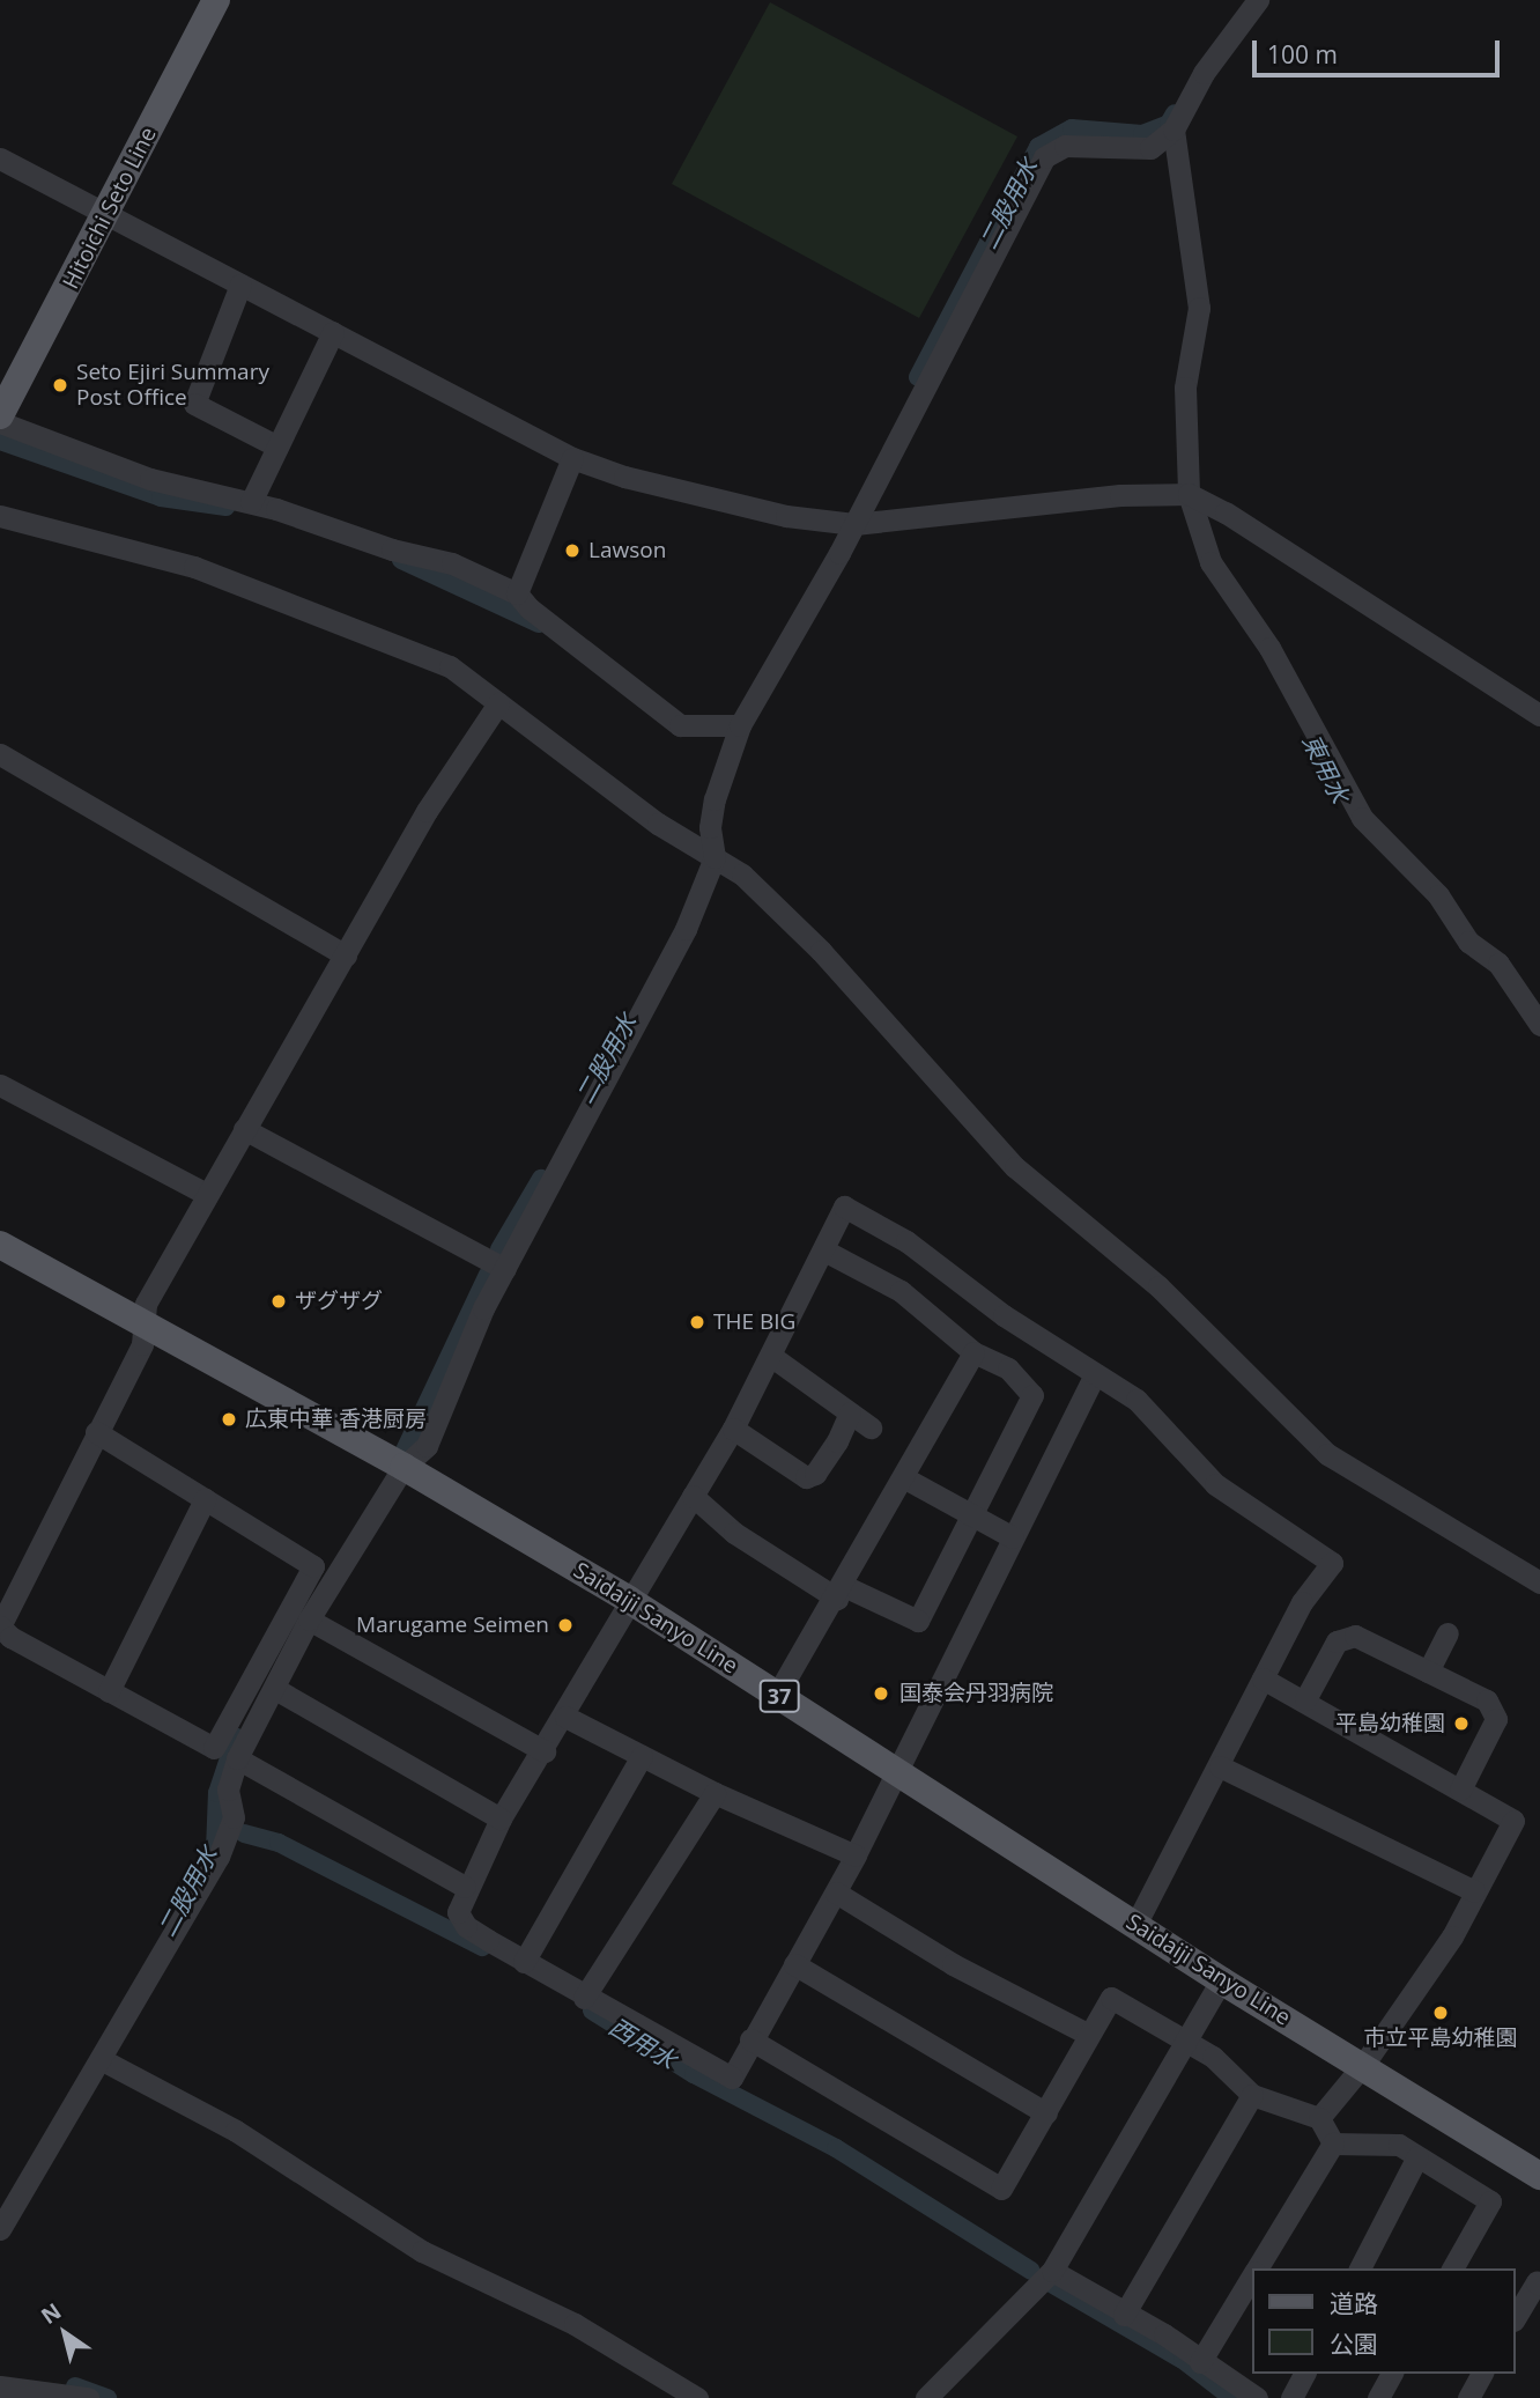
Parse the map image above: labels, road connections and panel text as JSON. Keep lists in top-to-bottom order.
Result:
{
  "streets": {
    "main road": ["Hitoichi Seto Line", "Saidaiji Sanyo Line", "37"]
  },
  "water": ["二股用水", "東用水", "西用水"],
  "places": [
    "Seto Ejiri Summary Post Office",
    "Lawson",
    "ザグザグ",
    "THE BIG",
    "広東中華 香港厨房",
    "Marugame Seimen",
    "国泰会丹羽病院",
    "平島幼稚園",
    "市立平島幼稚園"
  ],
  "legend": ["道路", "公園"],
  "scale_bar": "100 m",
  "north": "top left"
}
